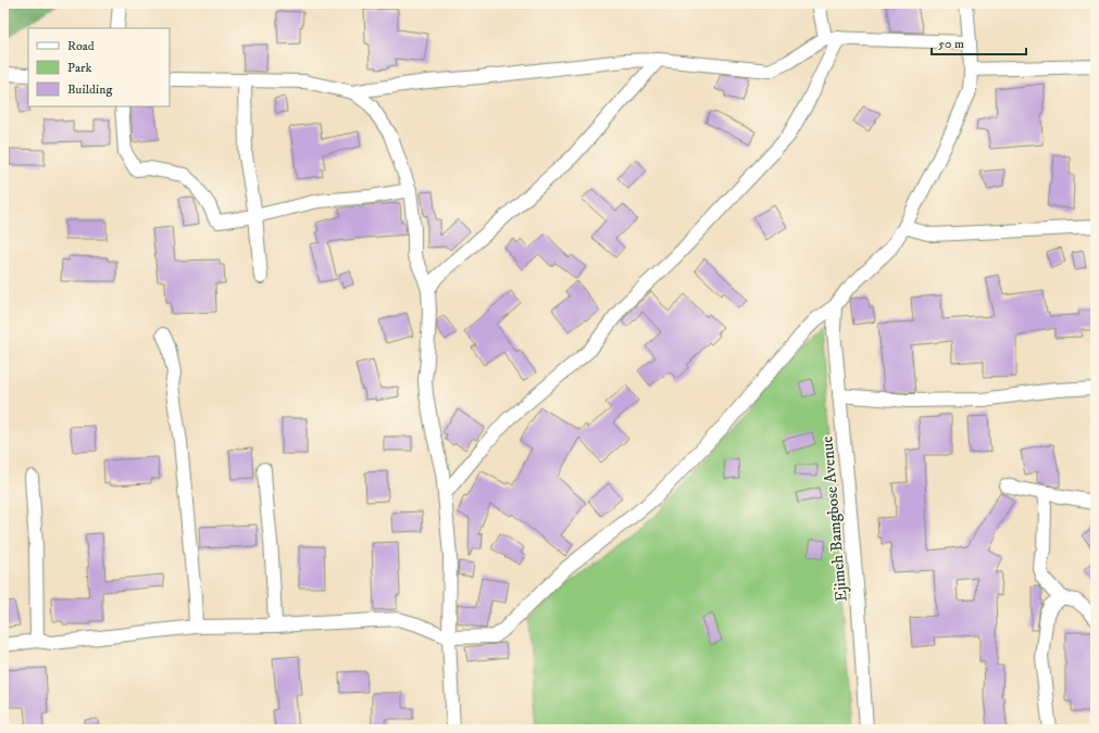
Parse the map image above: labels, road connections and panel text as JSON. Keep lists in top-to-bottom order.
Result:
{
  "streets": {
    "street": ["Ejimeh Bamgbose Avenue"]
  },
  "legend": ["Road", "Park", "Building"],
  "scale_bar": "50 m"
}
